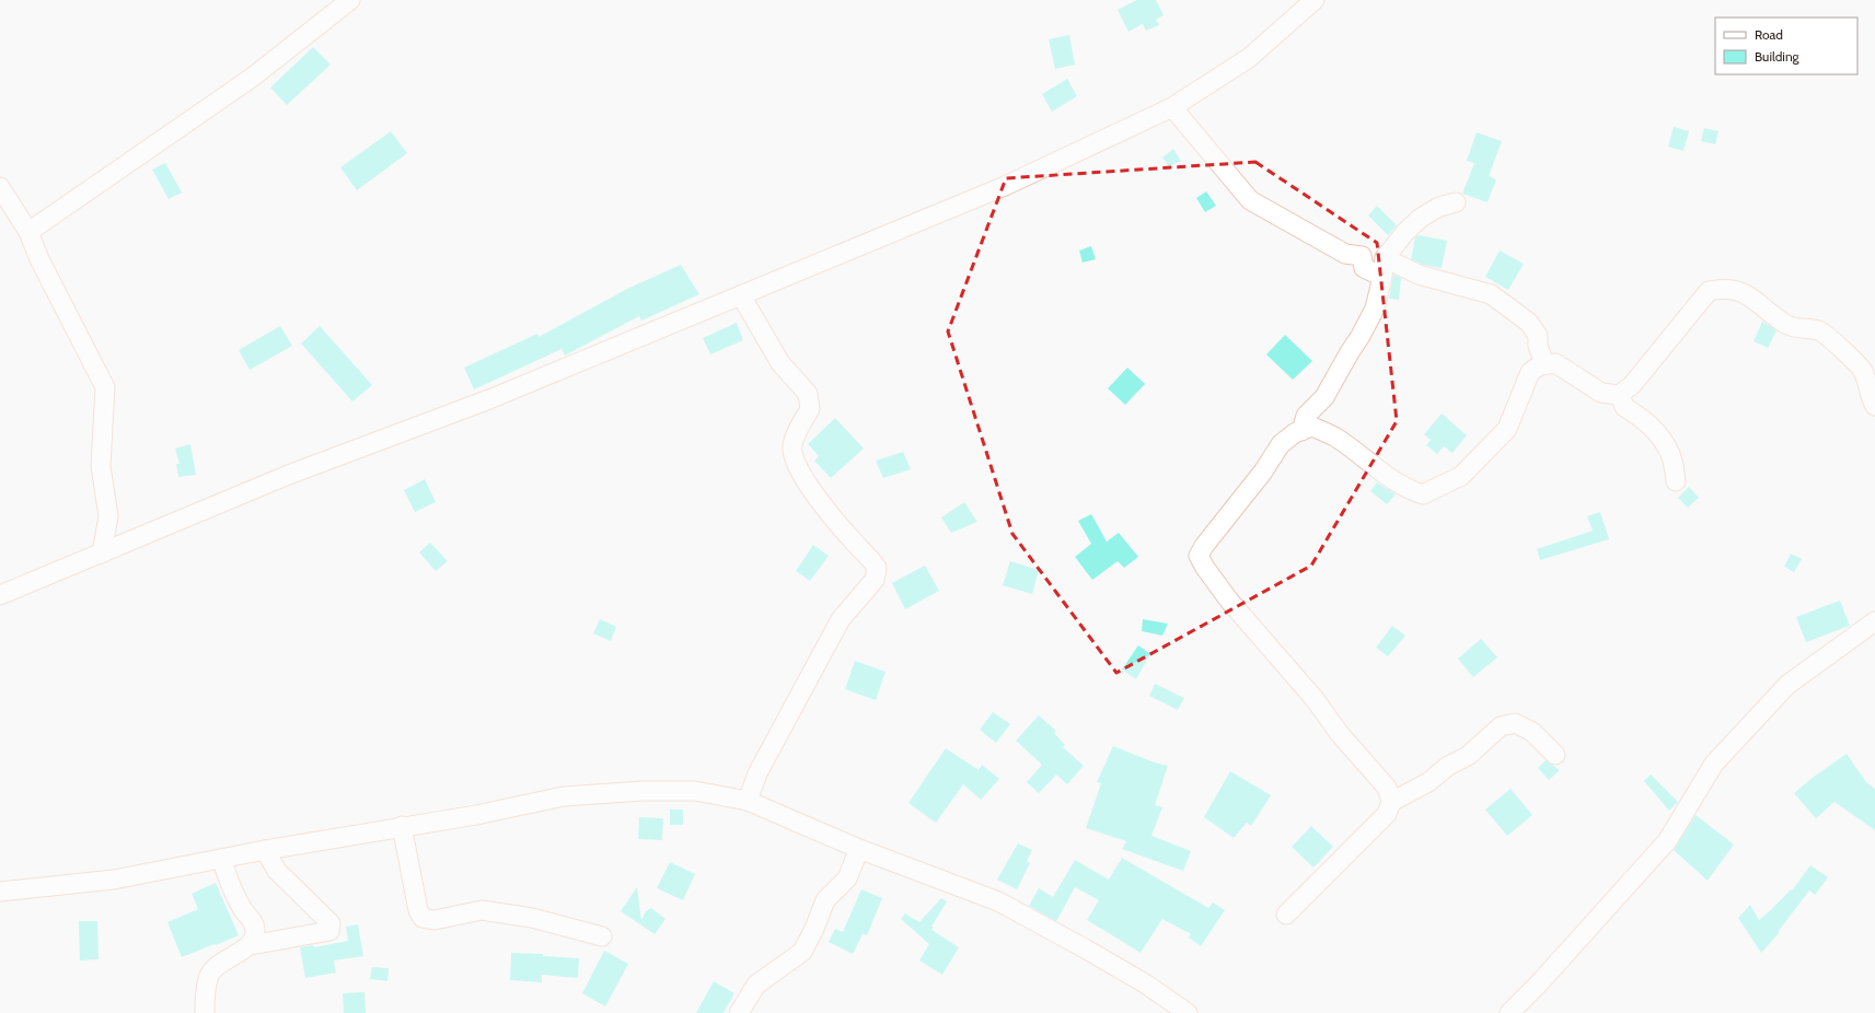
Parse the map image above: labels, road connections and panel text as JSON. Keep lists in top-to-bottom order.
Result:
{
  "legend": ["Road", "Building"]
}
